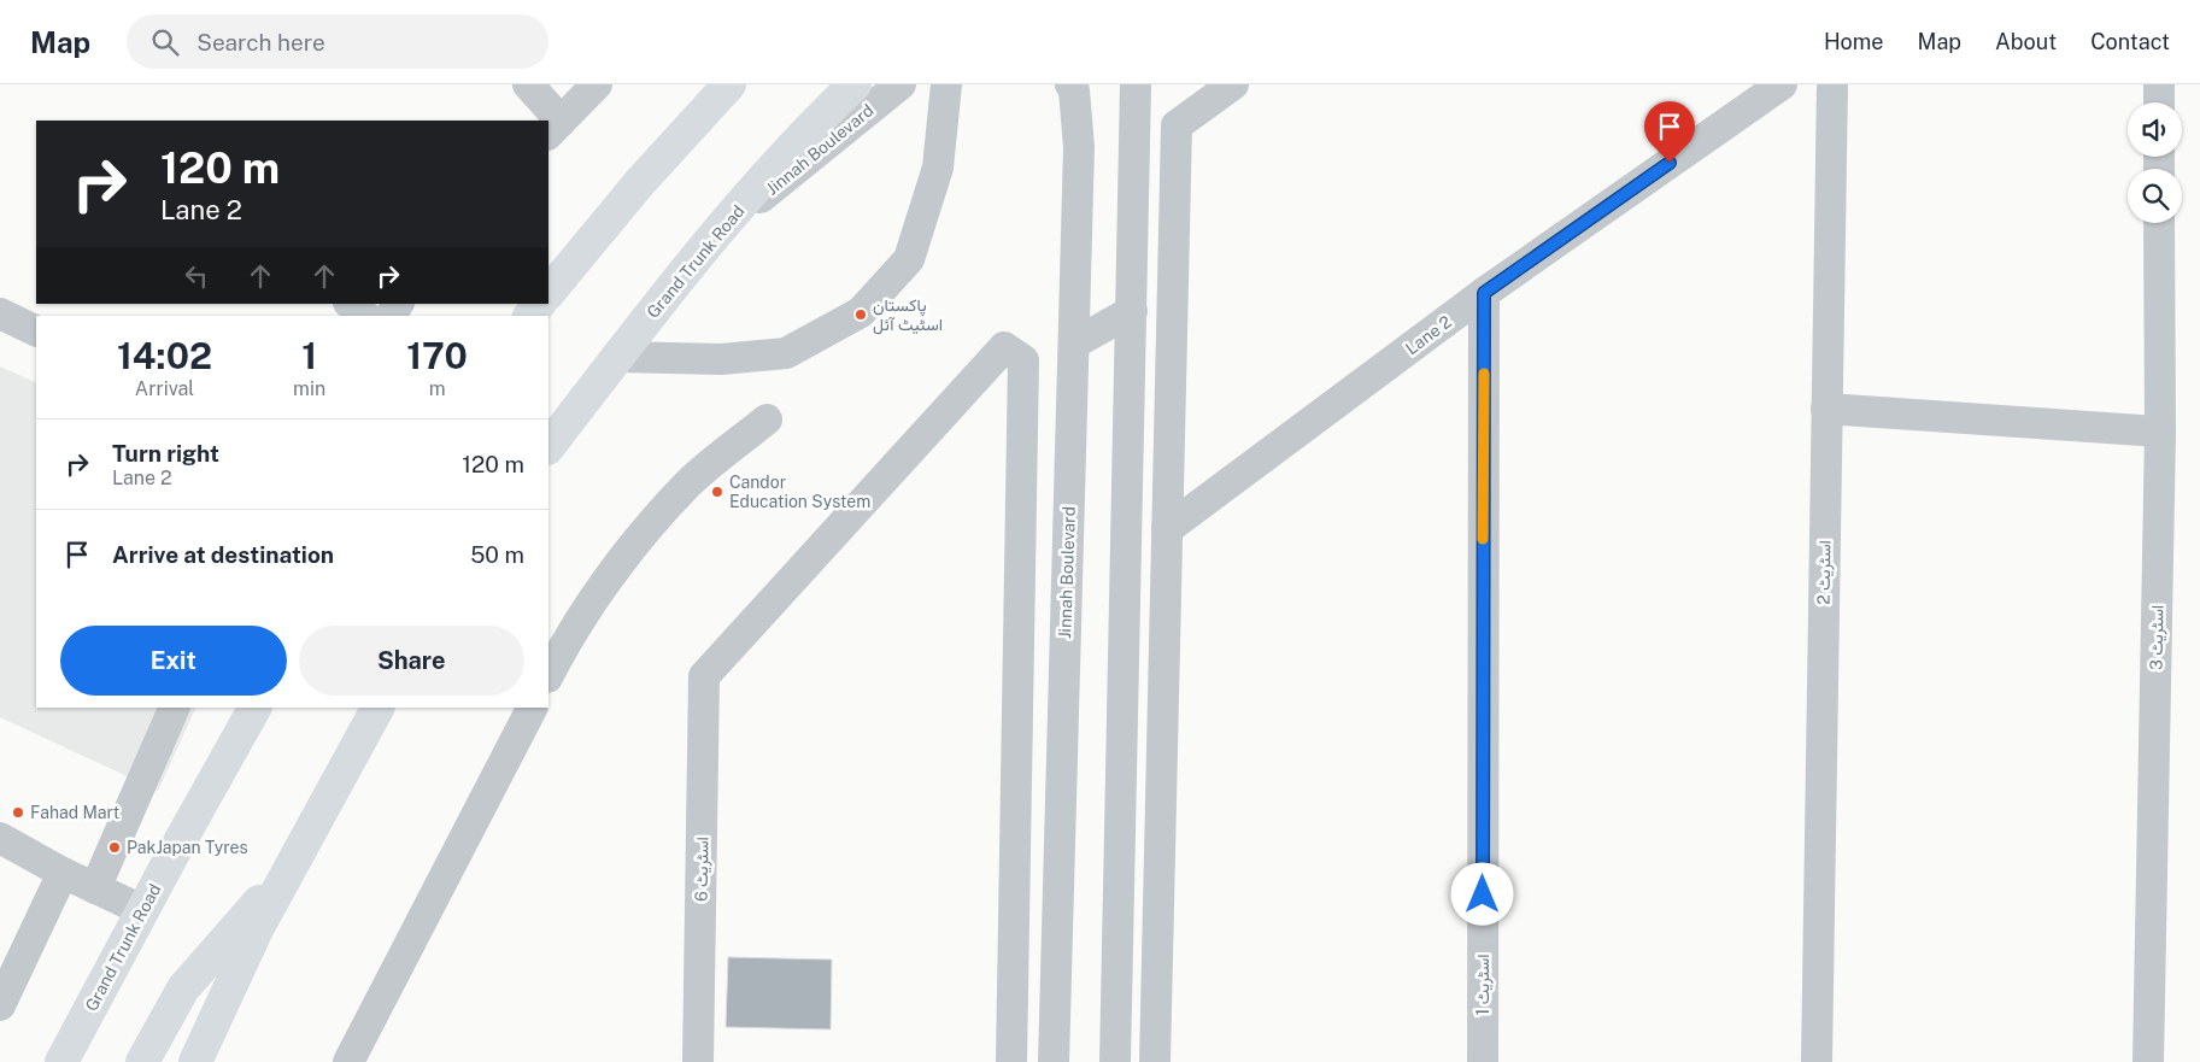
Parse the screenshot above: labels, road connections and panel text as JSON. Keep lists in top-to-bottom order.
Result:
{
  "streets": {
    "highway": ["Grand Trunk Road"],
    "street": [
      "Jinnah Boulevard",
      "Lane 2",
      "اسٹریٹ 2",
      "اسٹریٹ 3",
      "اسٹریٹ 6",
      "اسٹریٹ 1"
    ]
  },
  "crossings": [
    ["Jinnah Boulevard", "Grand Trunk Road"],
    ["Lane 2", "اسٹریٹ 1"]
  ],
  "places": [
    "پاکستان اسٹیٹ آئل",
    "Candor Education System",
    "Fahad Mart",
    "PakJapan Tyres"
  ],
  "page": {
    "header": "Map",
    "search": "Search here",
    "nav": [
      "Home",
      "Map",
      "About",
      "Contact"
    ],
    "turn": ["120 m", "Lane 2"],
    "eta": [
      "14:02",
      "Arrival",
      "1",
      "min",
      "170",
      "m"
    ],
    "list": [
      {
        "name": "Turn right",
        "note": "Lane 2",
        "value": "120 m"
      },
      {
        "name": "Arrive at destination",
        "value": "50 m"
      }
    ],
    "buttons": ["Exit", "Share"]
  }
}
